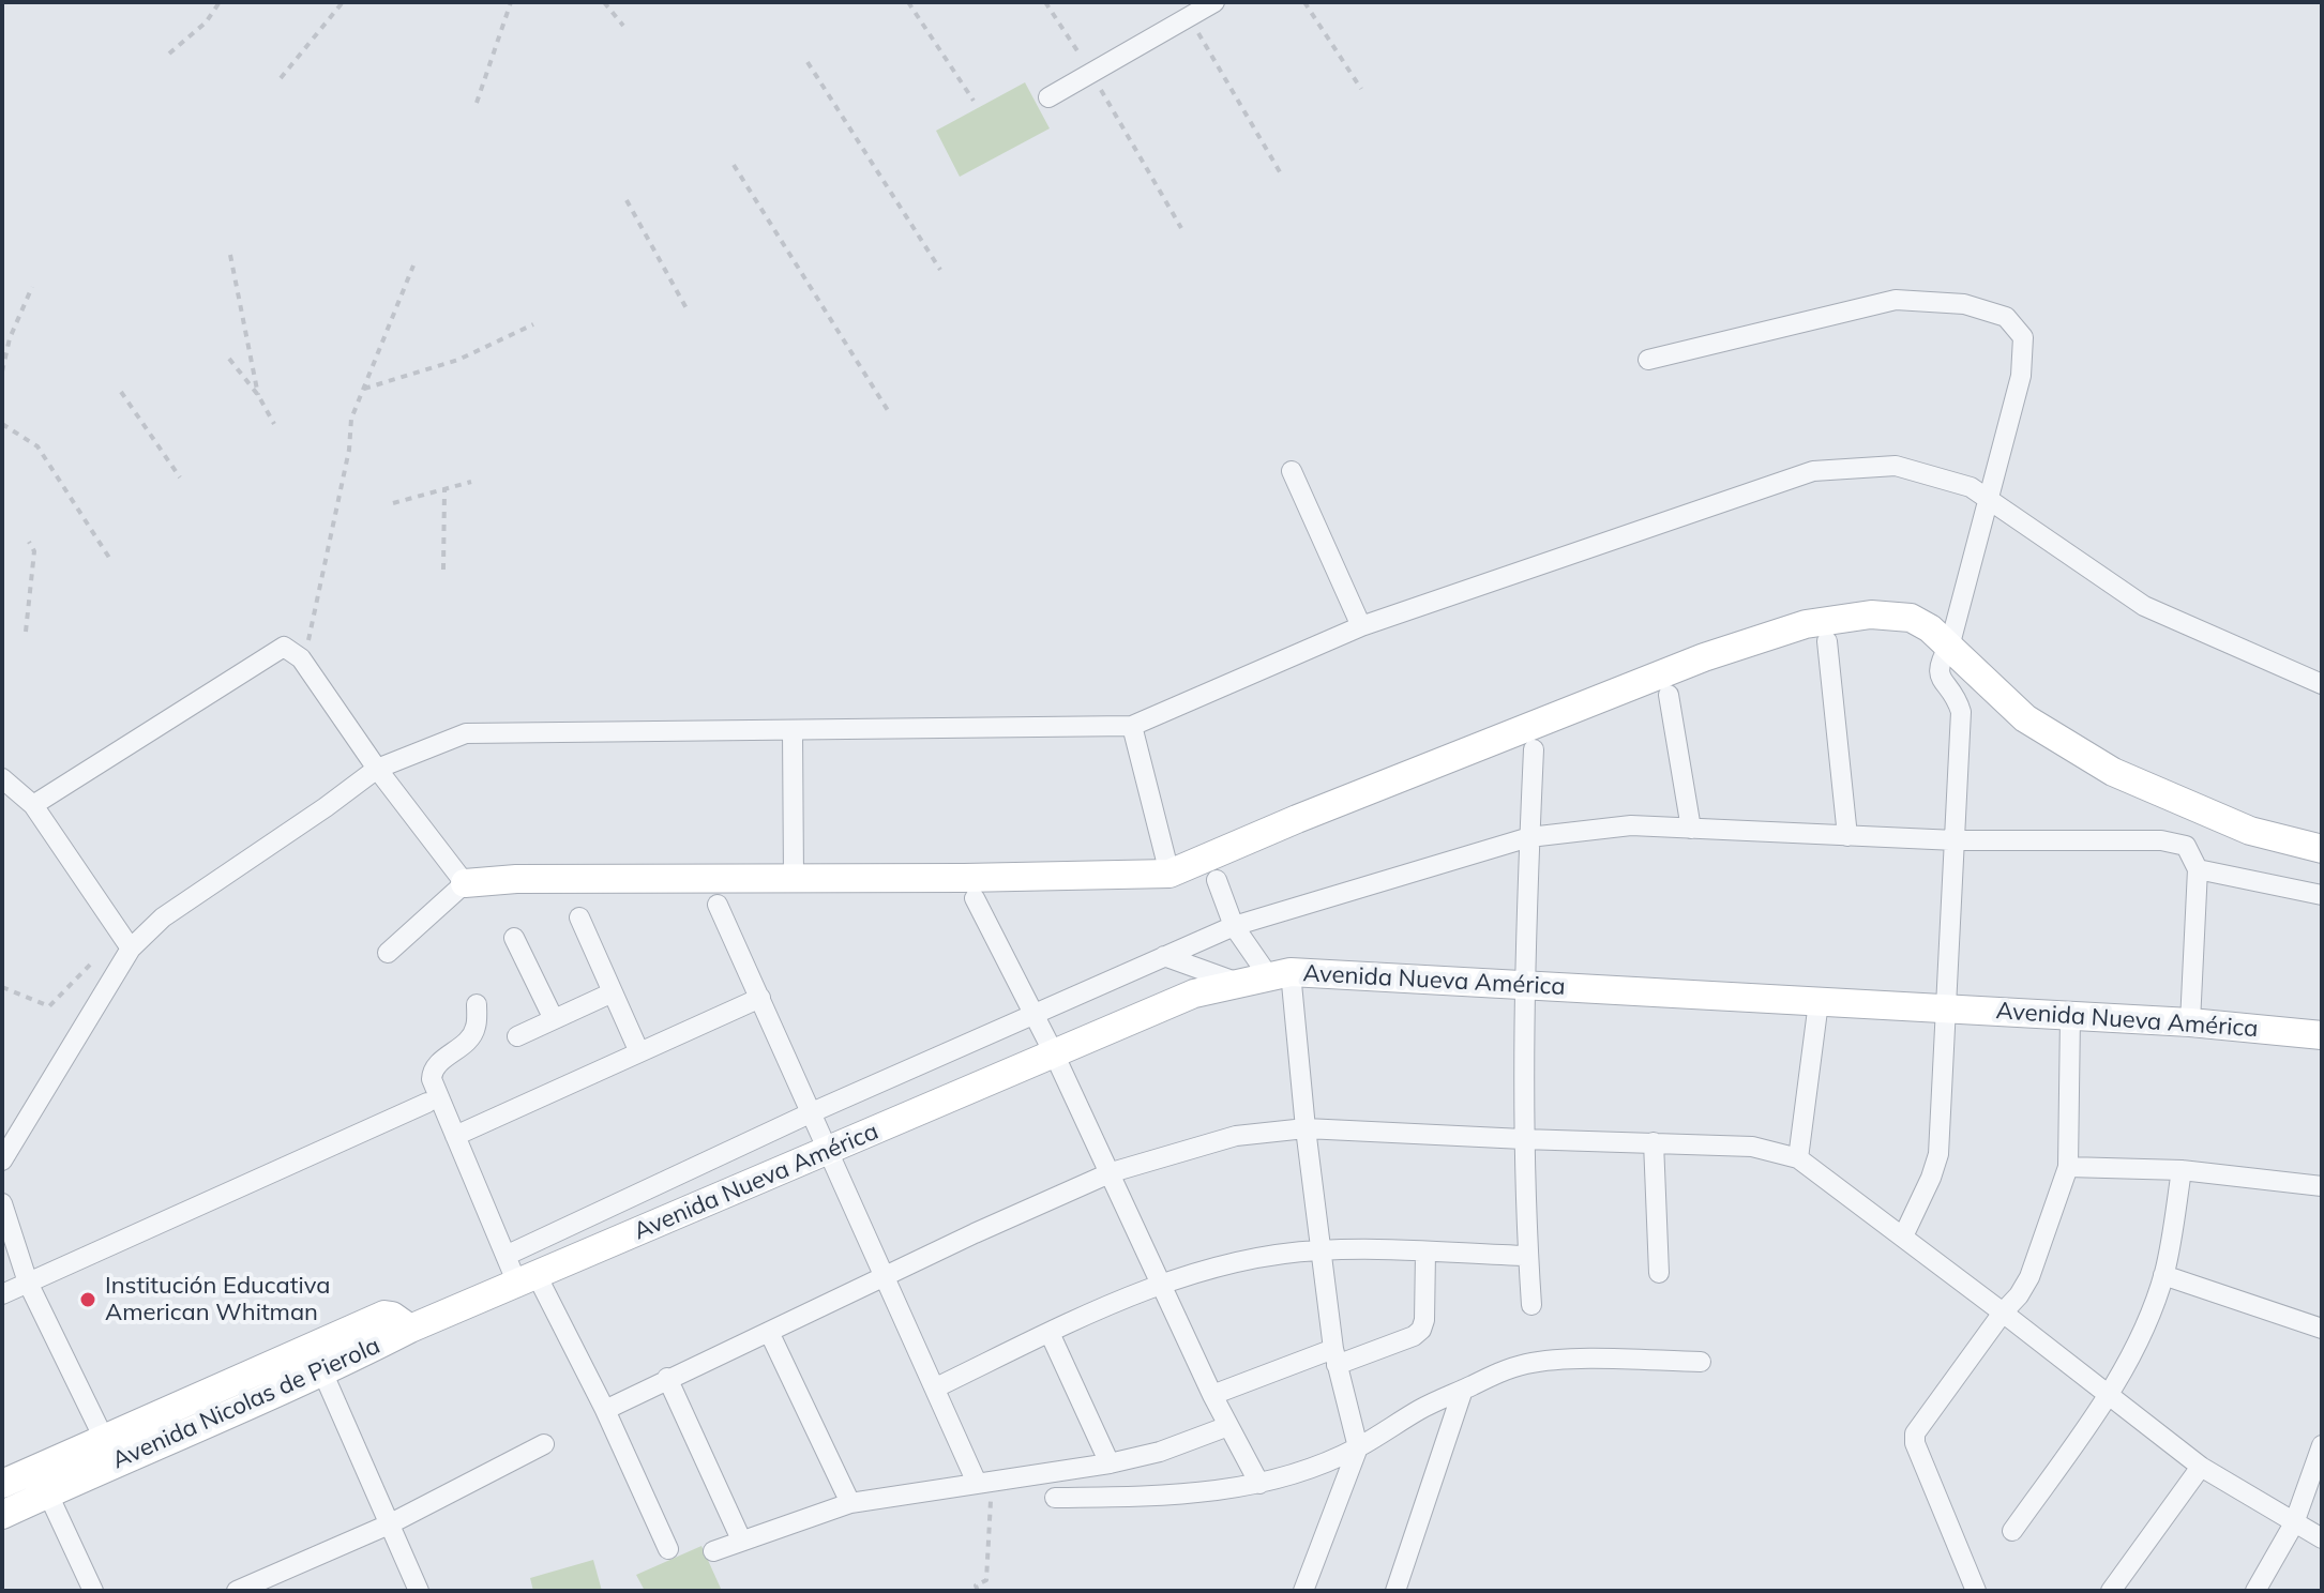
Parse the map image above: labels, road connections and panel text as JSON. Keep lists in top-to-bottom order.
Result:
{
  "streets": {
    "street": ["Avenida Nueva América", "Avenida Nicolas de Pierola"]
  },
  "crossings": [
    ["Avenida Nueva América", "Avenida Nicolas de Pierola"]
  ],
  "places": ["Institución Educativa American Whitman"]
}
